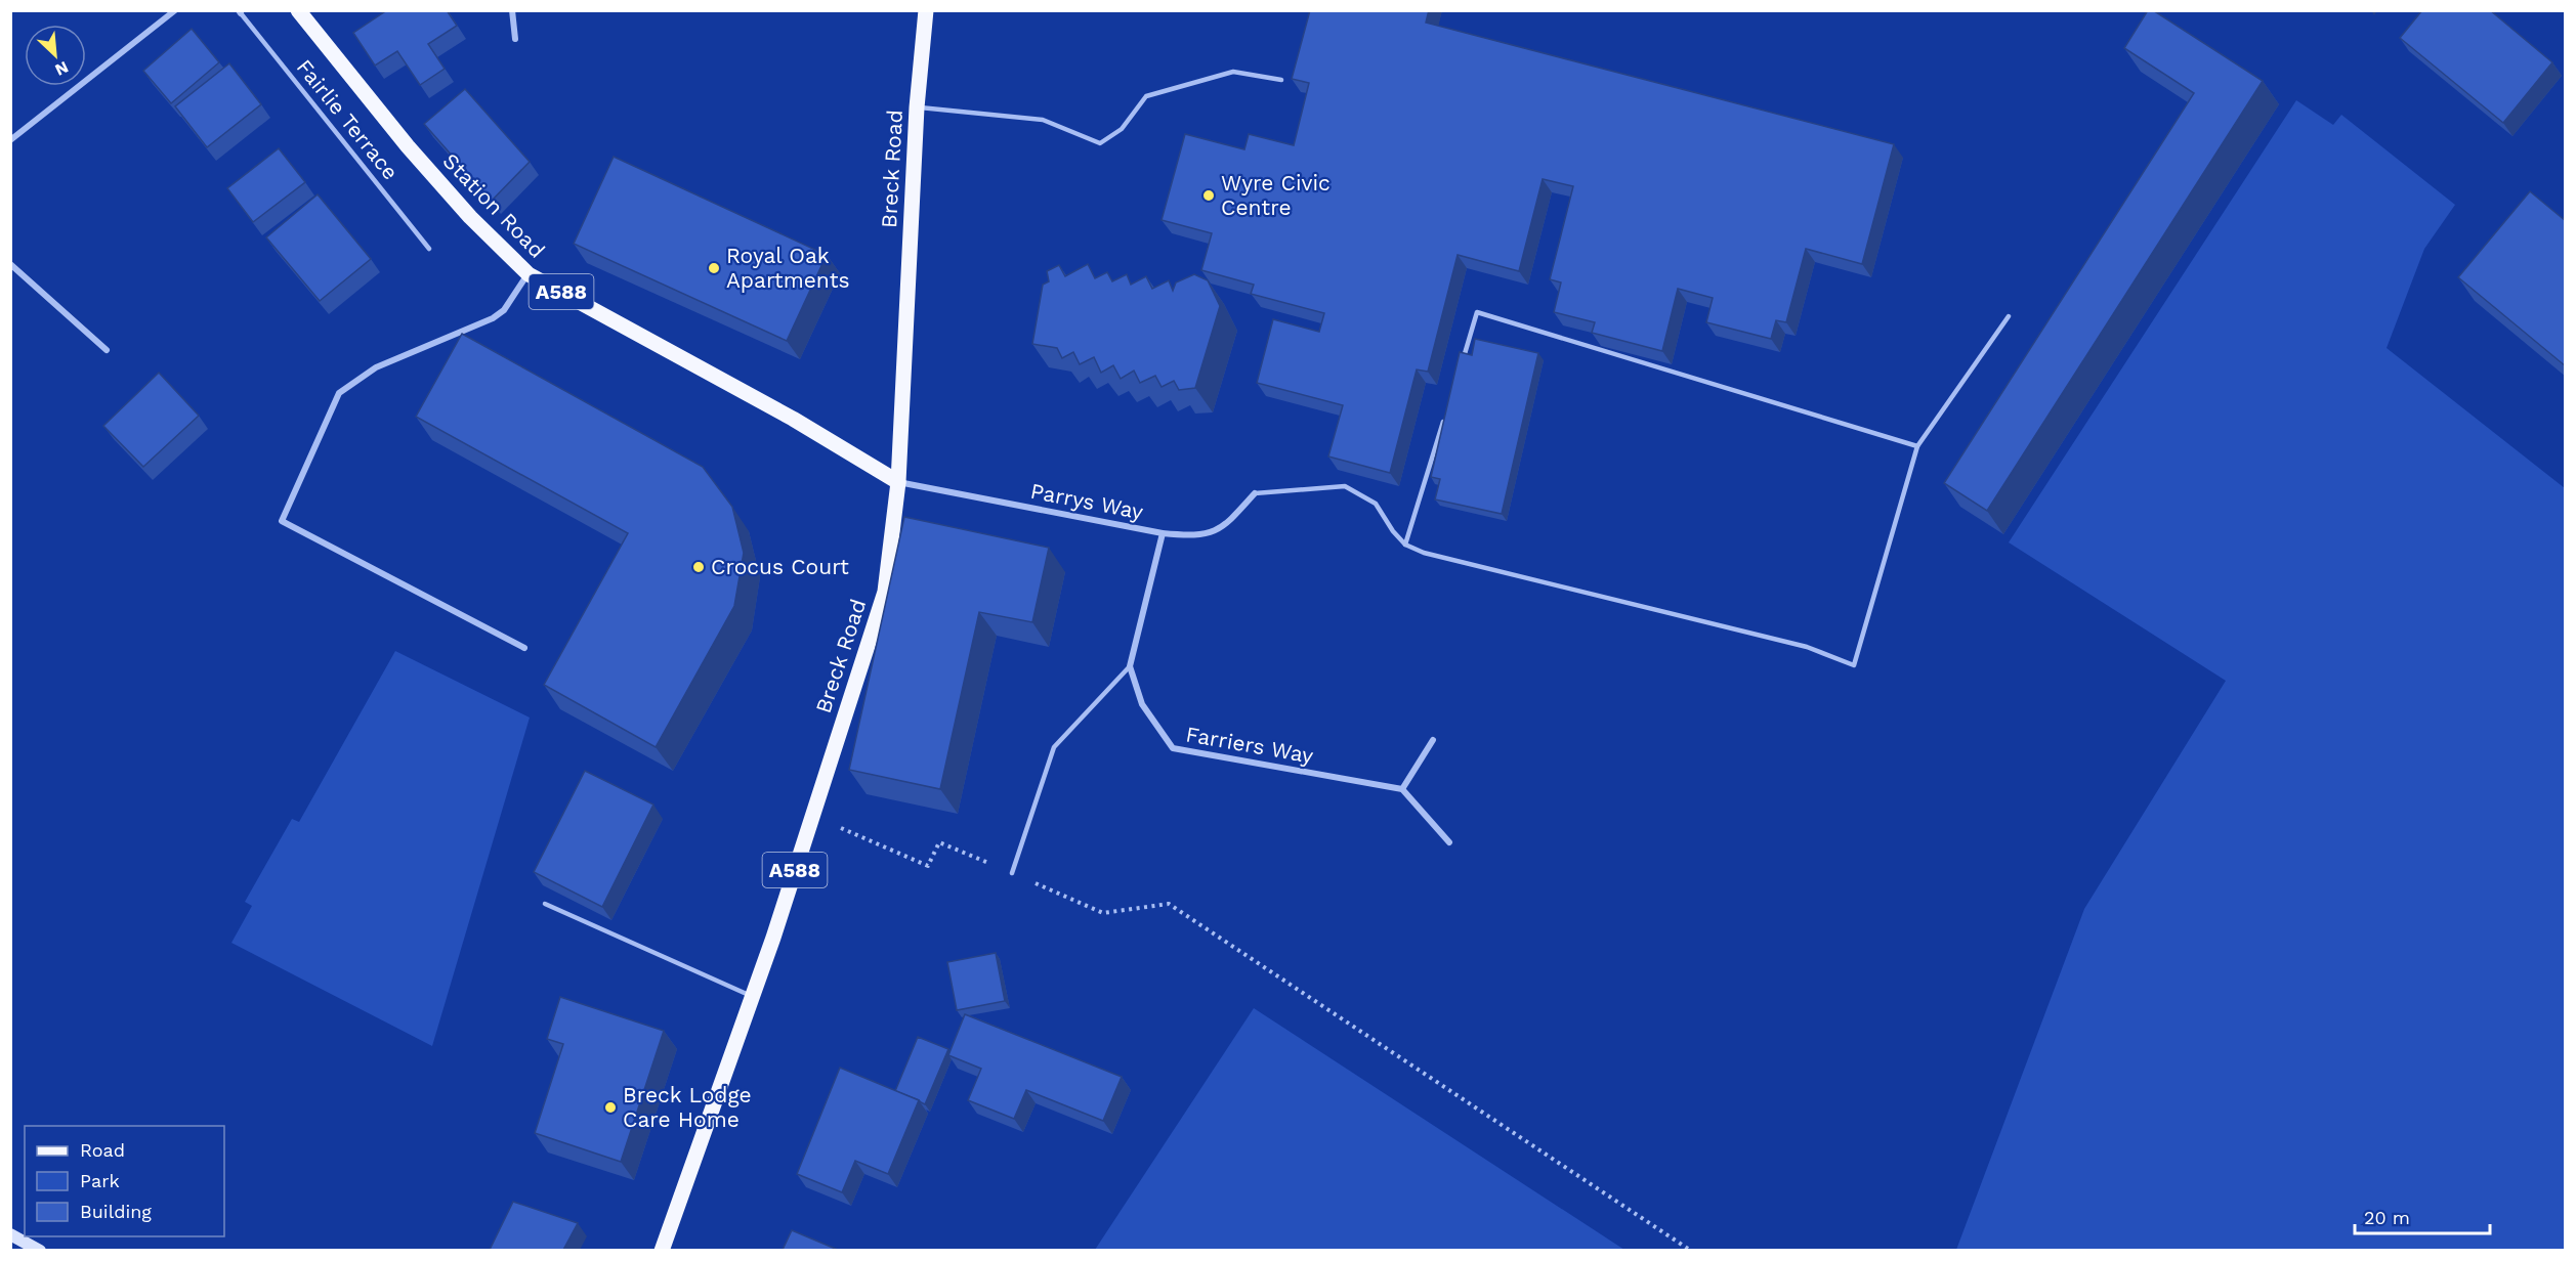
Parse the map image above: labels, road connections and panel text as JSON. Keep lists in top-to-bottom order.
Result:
{
  "streets": {
    "main road": ["Breck Road", "Station Road", "A588"],
    "street": ["Parrys Way", "Farriers Way"],
    "lane": ["Fairlie Terrace"]
  },
  "crossings": [
    ["Breck Road", "Station Road"],
    ["Breck Road", "Parrys Way"],
    ["Station Road", "Parrys Way"]
  ],
  "places": [
    "Wyre Civic Centre",
    "Royal Oak Apartments",
    "Crocus Court",
    "Breck Lodge Care Home"
  ],
  "legend": ["Road", "Park", "Building"],
  "scale_bar": "20 m",
  "north": "bottom right"
}
